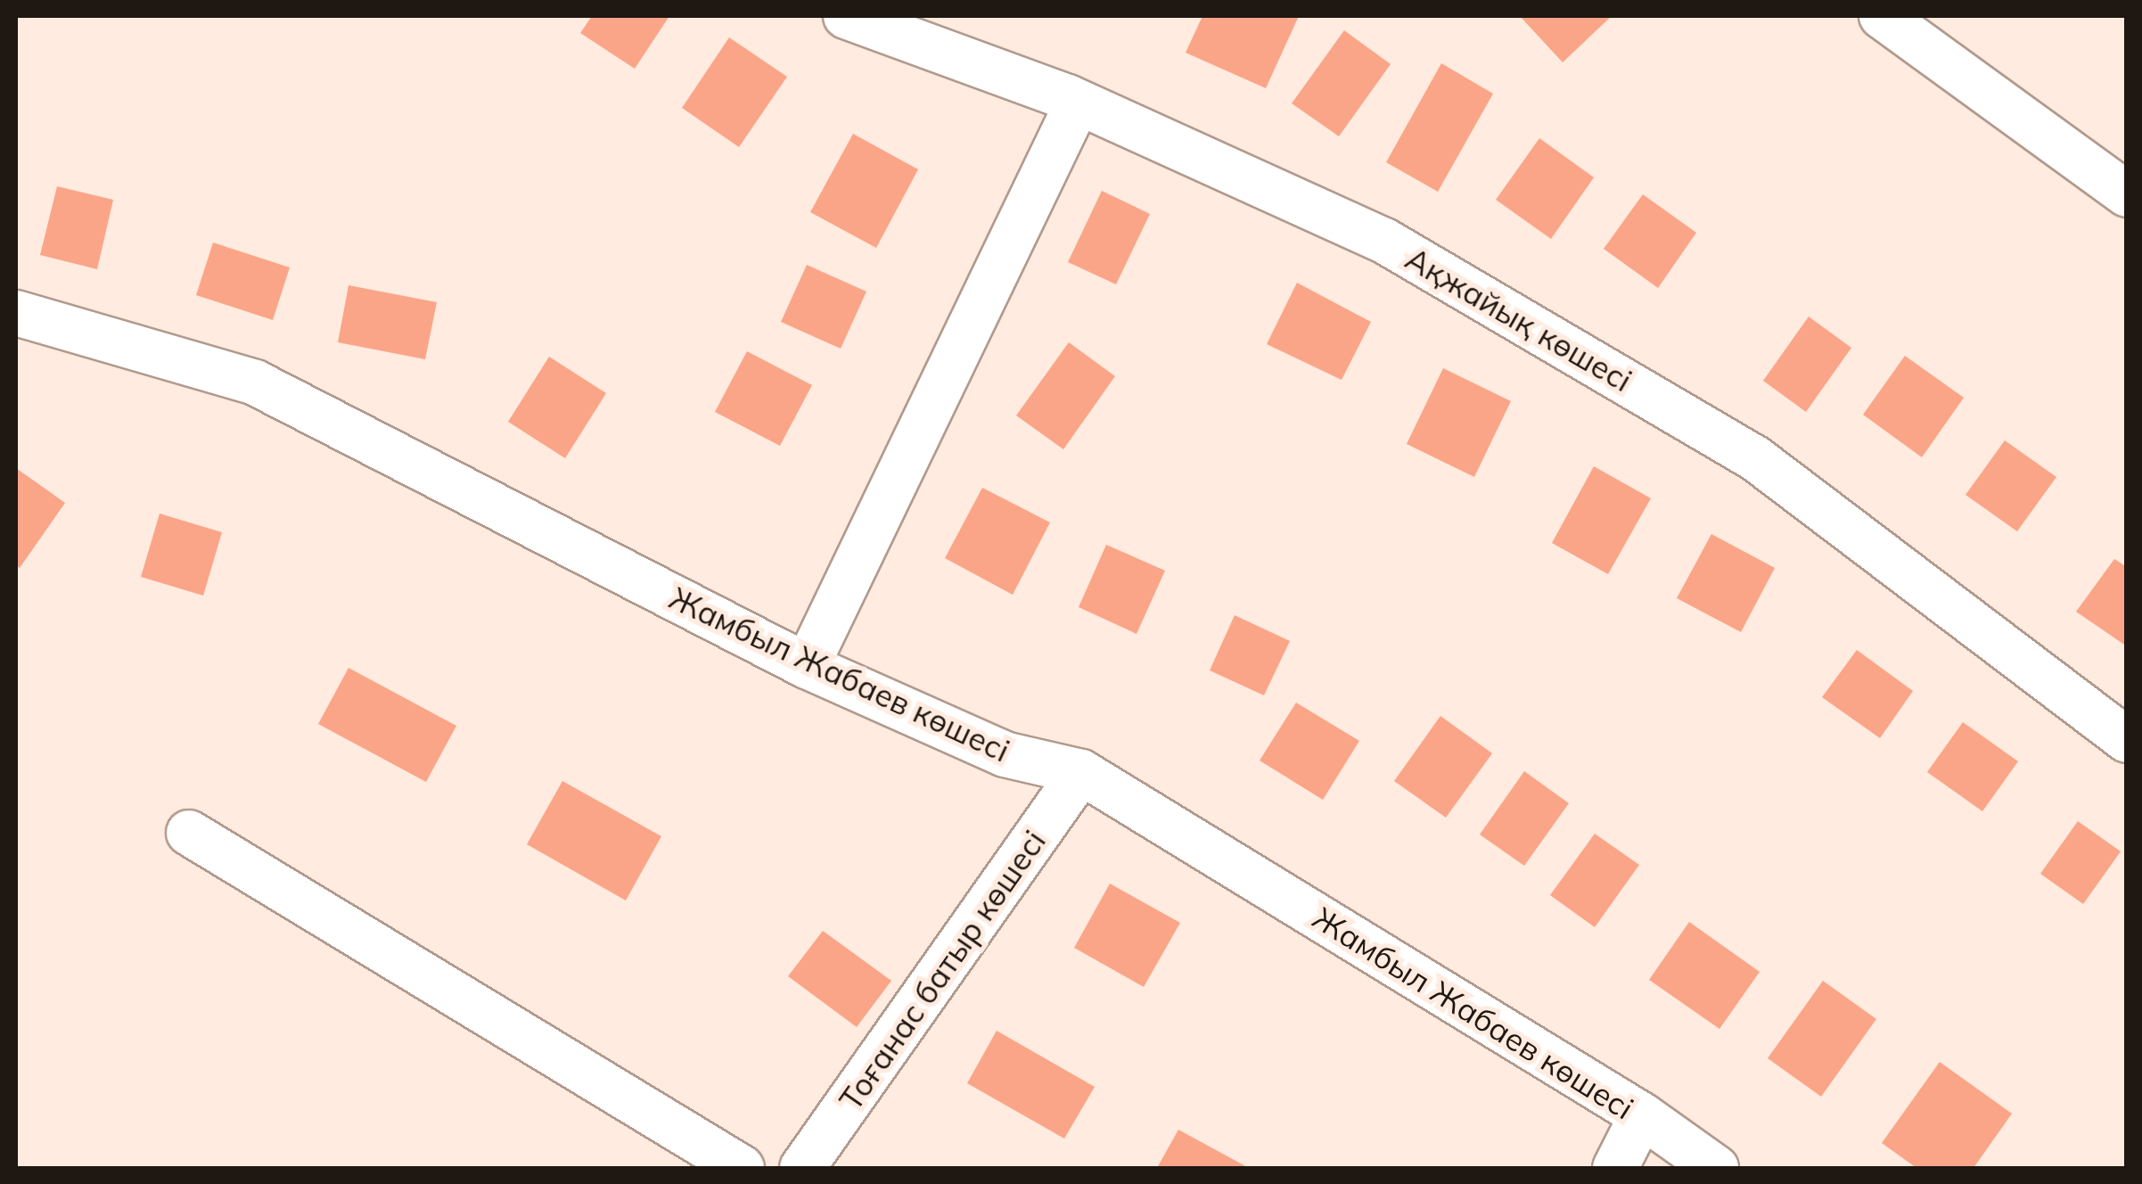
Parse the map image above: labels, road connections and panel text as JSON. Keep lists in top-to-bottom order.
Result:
{
  "streets": {
    "street": ["Ақжайық көшесі", "Жамбыл Жабаев көшесі", "Тоғанас батыр көшесі"]
  },
  "crossings": [
    ["Жамбыл Жабаев көшесі", "Тоғанас батыр көшесі"]
  ]
}
